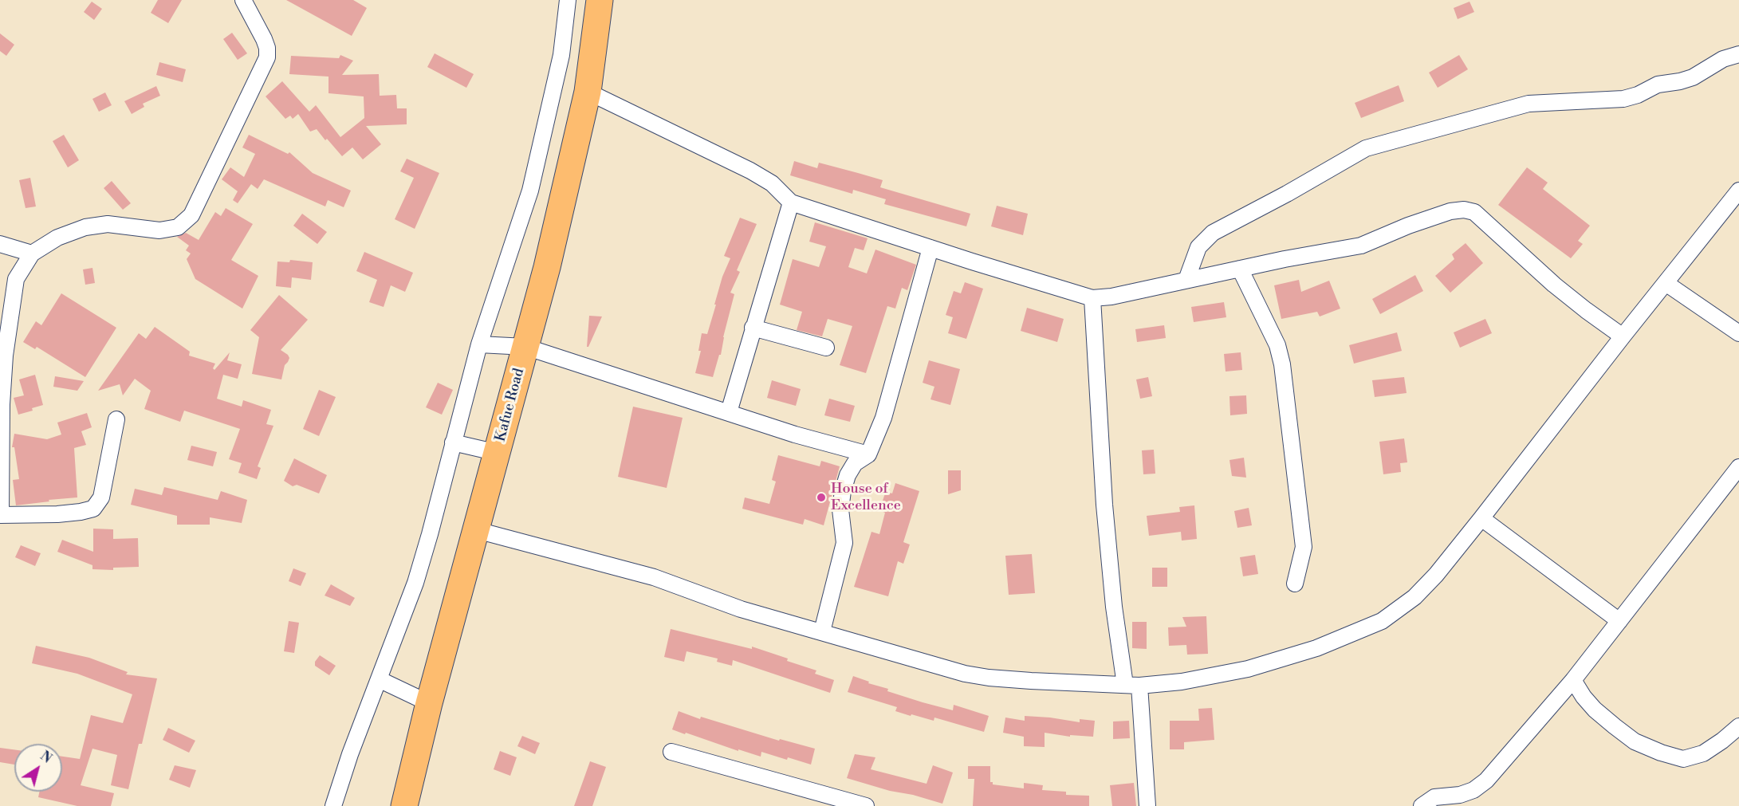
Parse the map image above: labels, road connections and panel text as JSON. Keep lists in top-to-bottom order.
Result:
{
  "streets": {
    "highway": ["Kafue Road"]
  },
  "places": ["House of Excellence"],
  "north": "top right"
}
